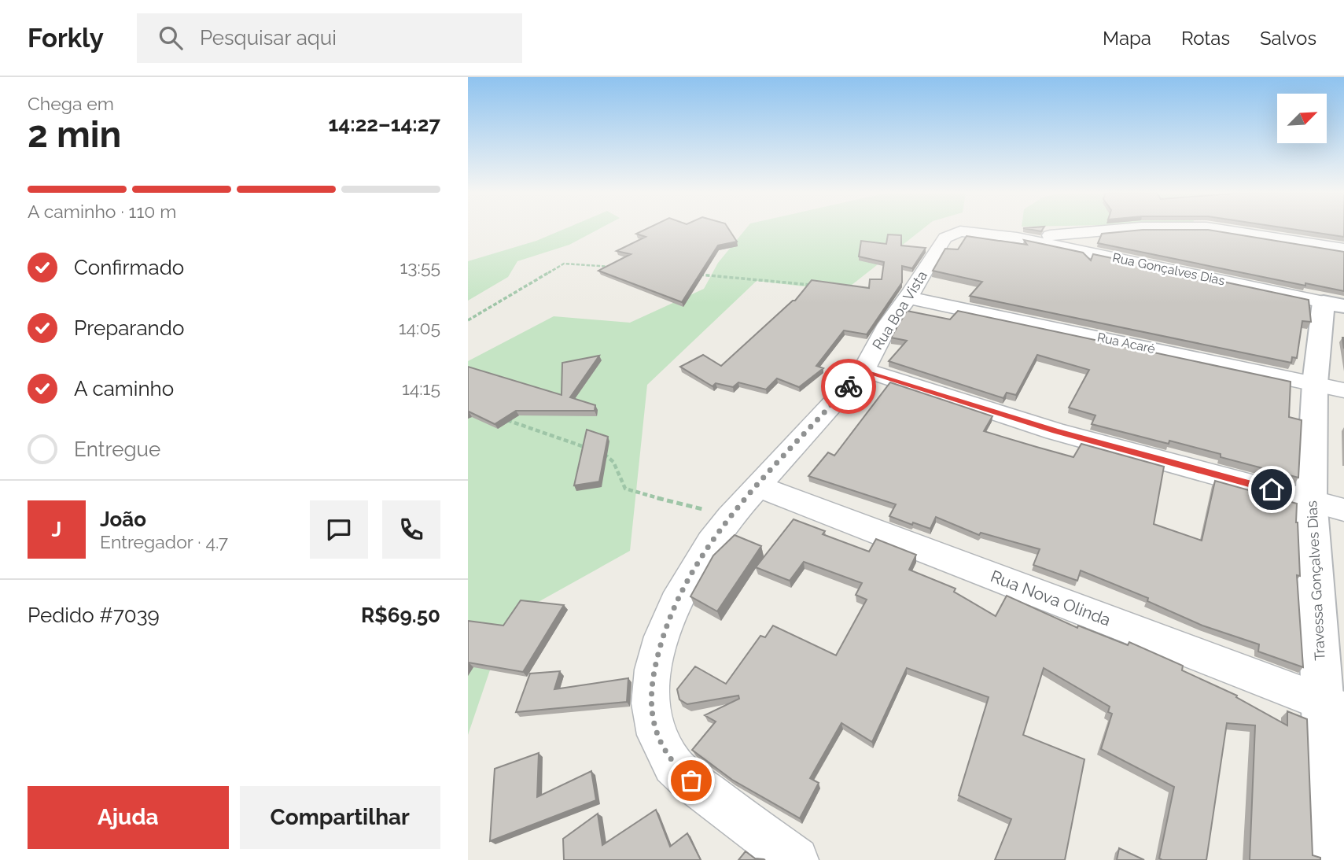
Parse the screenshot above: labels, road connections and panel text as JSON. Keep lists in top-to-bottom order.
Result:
{
  "streets": {
    "street": [
      "Rua Gonçalves Dias",
      "Rua Boa Vista",
      "Rua Acaré",
      "Travessa Gonçalves Dias",
      "Rua Nova Olinda"
    ]
  },
  "crossings": [
    ["Rua Gonçalves Dias", "Rua Boa Vista"],
    ["Rua Gonçalves Dias", "Travessa Gonçalves Dias"],
    ["Rua Boa Vista", "Rua Acaré"],
    ["Rua Boa Vista", "Rua Nova Olinda"],
    ["Rua Acaré", "Travessa Gonçalves Dias"],
    ["Travessa Gonçalves Dias", "Rua Nova Olinda"]
  ],
  "north": "top right",
  "page": {
    "header": "Forkly",
    "search": "Pesquisar aqui",
    "nav": ["Mapa", "Rotas", "Salvos"],
    "heading": ["2 min", "Chega em", "14:22–14:27"],
    "panel": [
      "João",
      "Entregador · 4.7",
      "Pedido #7039",
      "R$69.50"
    ],
    "bar": "A caminho · 110 m",
    "list": [
      ["Confirmado", "13:55"],
      ["Preparando", "14:05"],
      ["A caminho", "14:15"],
      "Entregue"
    ],
    "round": "J",
    "buttons": ["Ajuda", "Compartilhar"]
  }
}
